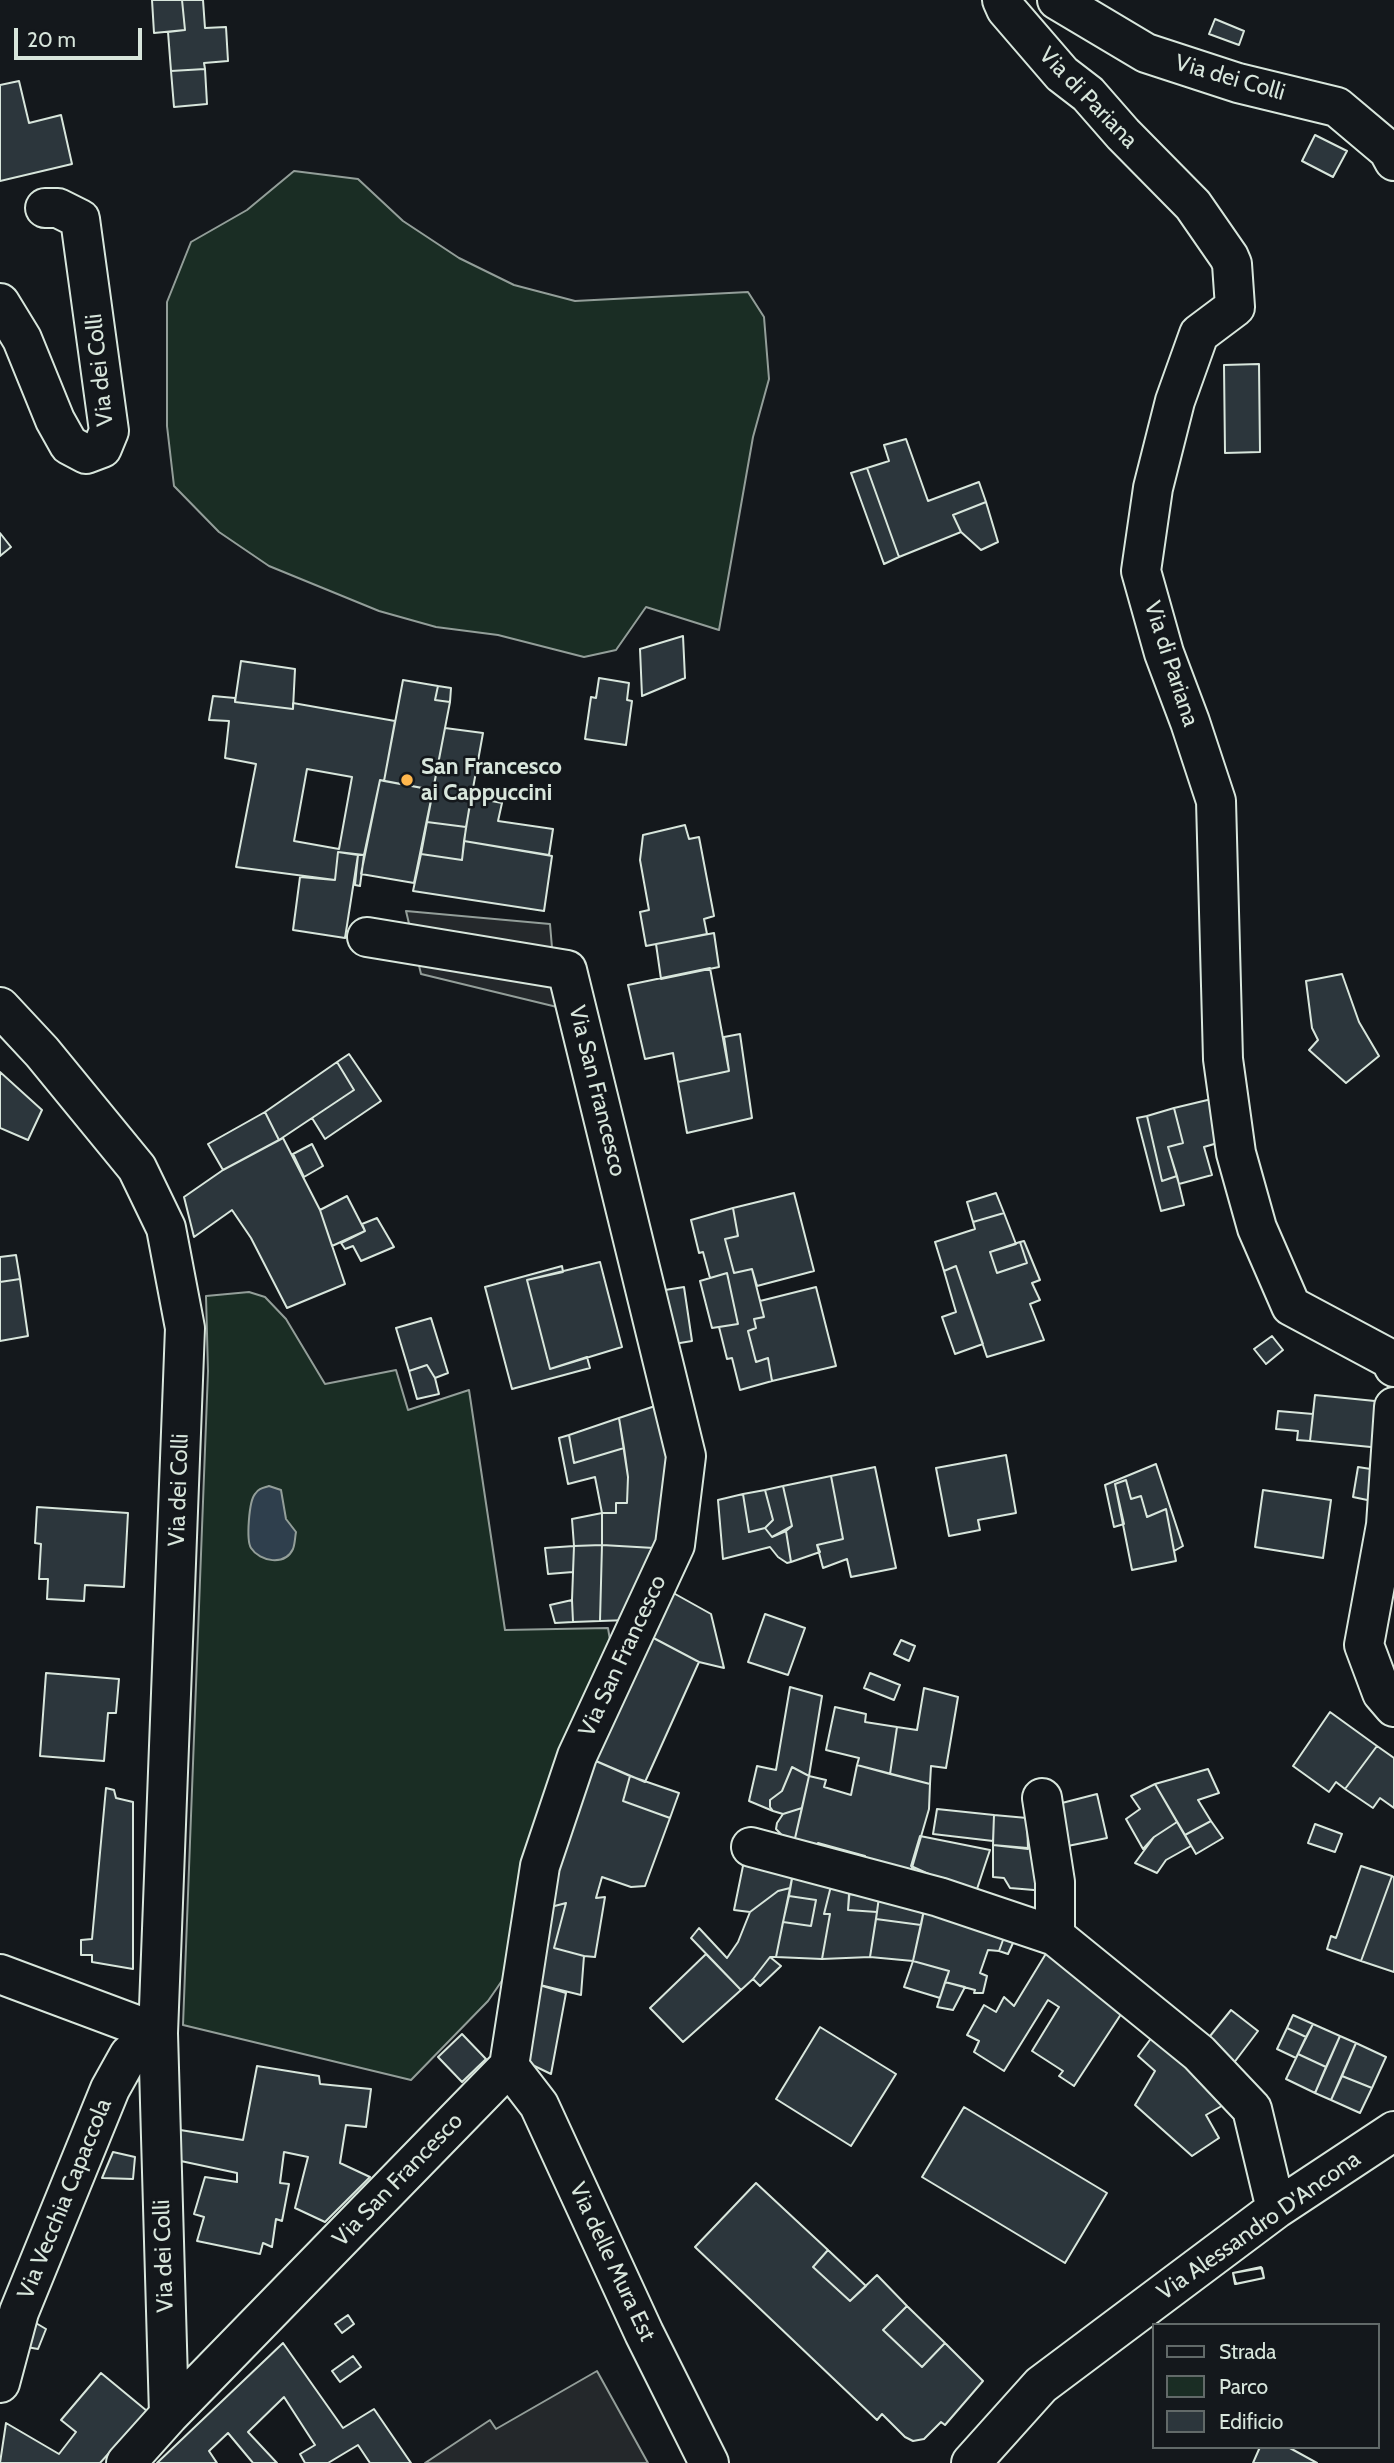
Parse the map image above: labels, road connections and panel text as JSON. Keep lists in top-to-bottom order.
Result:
{
  "streets": {
    "street": [
      "Via dei Colli",
      "Via di Pariana",
      "Via San Francesco",
      "Via Vecchia Capaccola",
      "Via Alessandro D'Ancona",
      "Via delle Mura Est"
    ]
  },
  "crossings": [
    ["Via dei Colli", "Via San Francesco"],
    ["Via dei Colli", "Via Vecchia Capaccola"],
    ["Via San Francesco", "Via delle Mura Est"]
  ],
  "places": ["San Francesco ai Cappuccini"],
  "legend": ["Strada", "Parco", "Edificio"],
  "scale_bar": "20 m"
}
